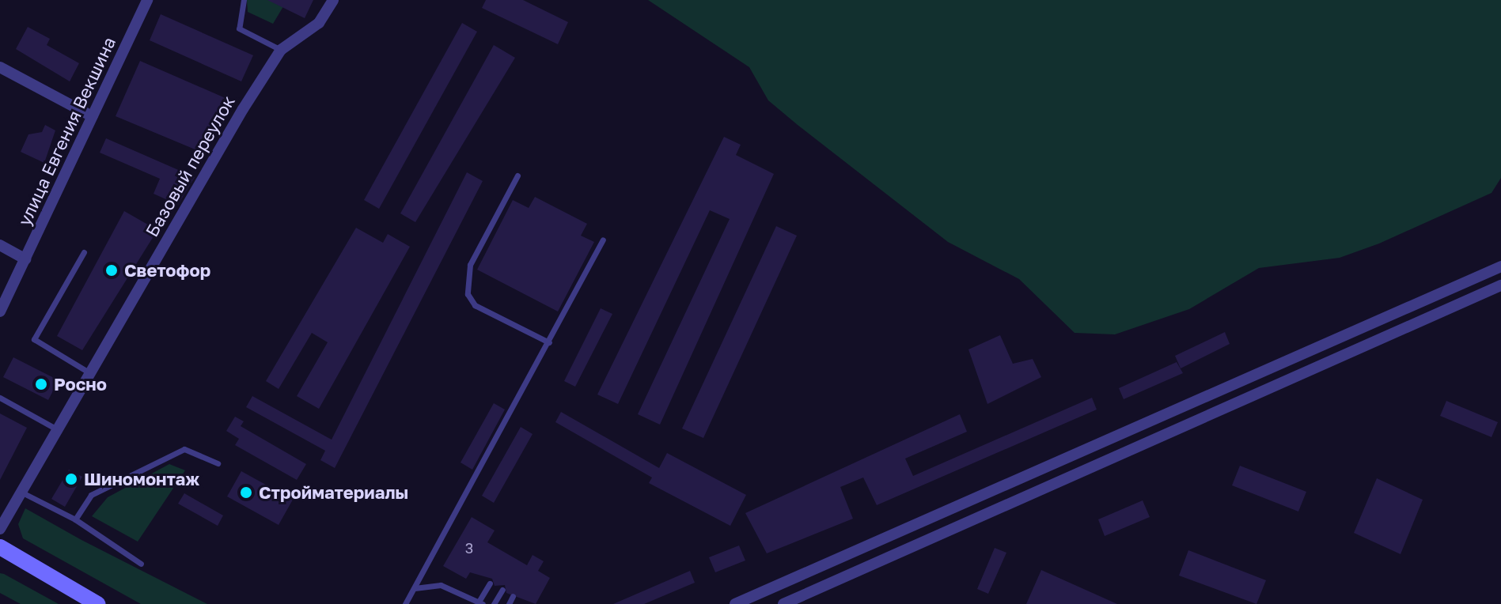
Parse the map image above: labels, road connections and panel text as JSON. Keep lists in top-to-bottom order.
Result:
{
  "streets": {
    "street": ["улица Евгения Векшина", "Базовый переулок"]
  },
  "places": [
    "Светофор",
    "Росно",
    "Шиномонтаж",
    "Стройматериалы"
  ],
  "house_numbers": ["3"]
}
